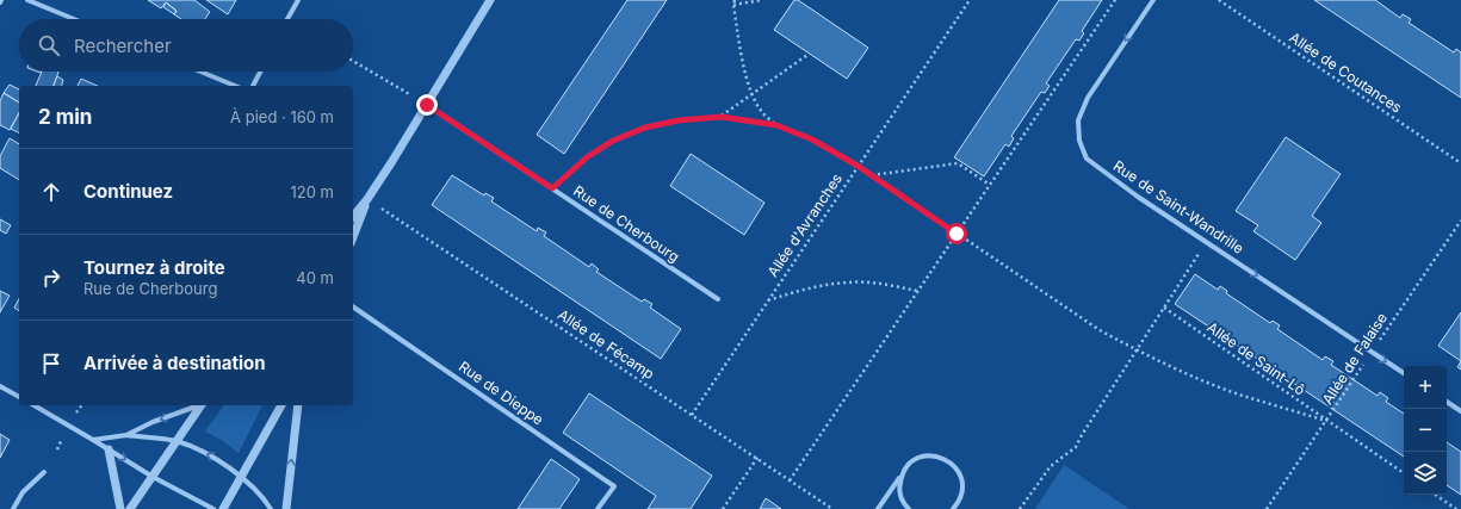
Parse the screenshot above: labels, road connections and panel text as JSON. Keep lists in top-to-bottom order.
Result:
{
  "streets": {
    "street": ["Rue de Saint-Wandrille", "Rue de Cherbourg", "Rue de Dieppe"],
    "path": [
      "Allée de Coutances",
      "Allée d'Avranches",
      "Allée de Fécamp",
      "Allée de Saint-Lô",
      "Allée de Falaise"
    ]
  },
  "crossings": [
    ["Rue de Saint-Wandrille", "Allée de Falaise"],
    ["Allée d'Avranches", "Allée de Fécamp"],
    ["Allée de Saint-Lô", "Allée de Falaise"]
  ],
  "page": {
    "search": "Rechercher",
    "heading": ["2 min", "À pied · 160 m"],
    "list": [
      ["Continuez", "120 m"],
      ["Tournez à droite", "Rue de Cherbourg", "40 m"],
      "Arrivée à destination"
    ],
    "map_buttons": ["+", "−"]
  }
}
